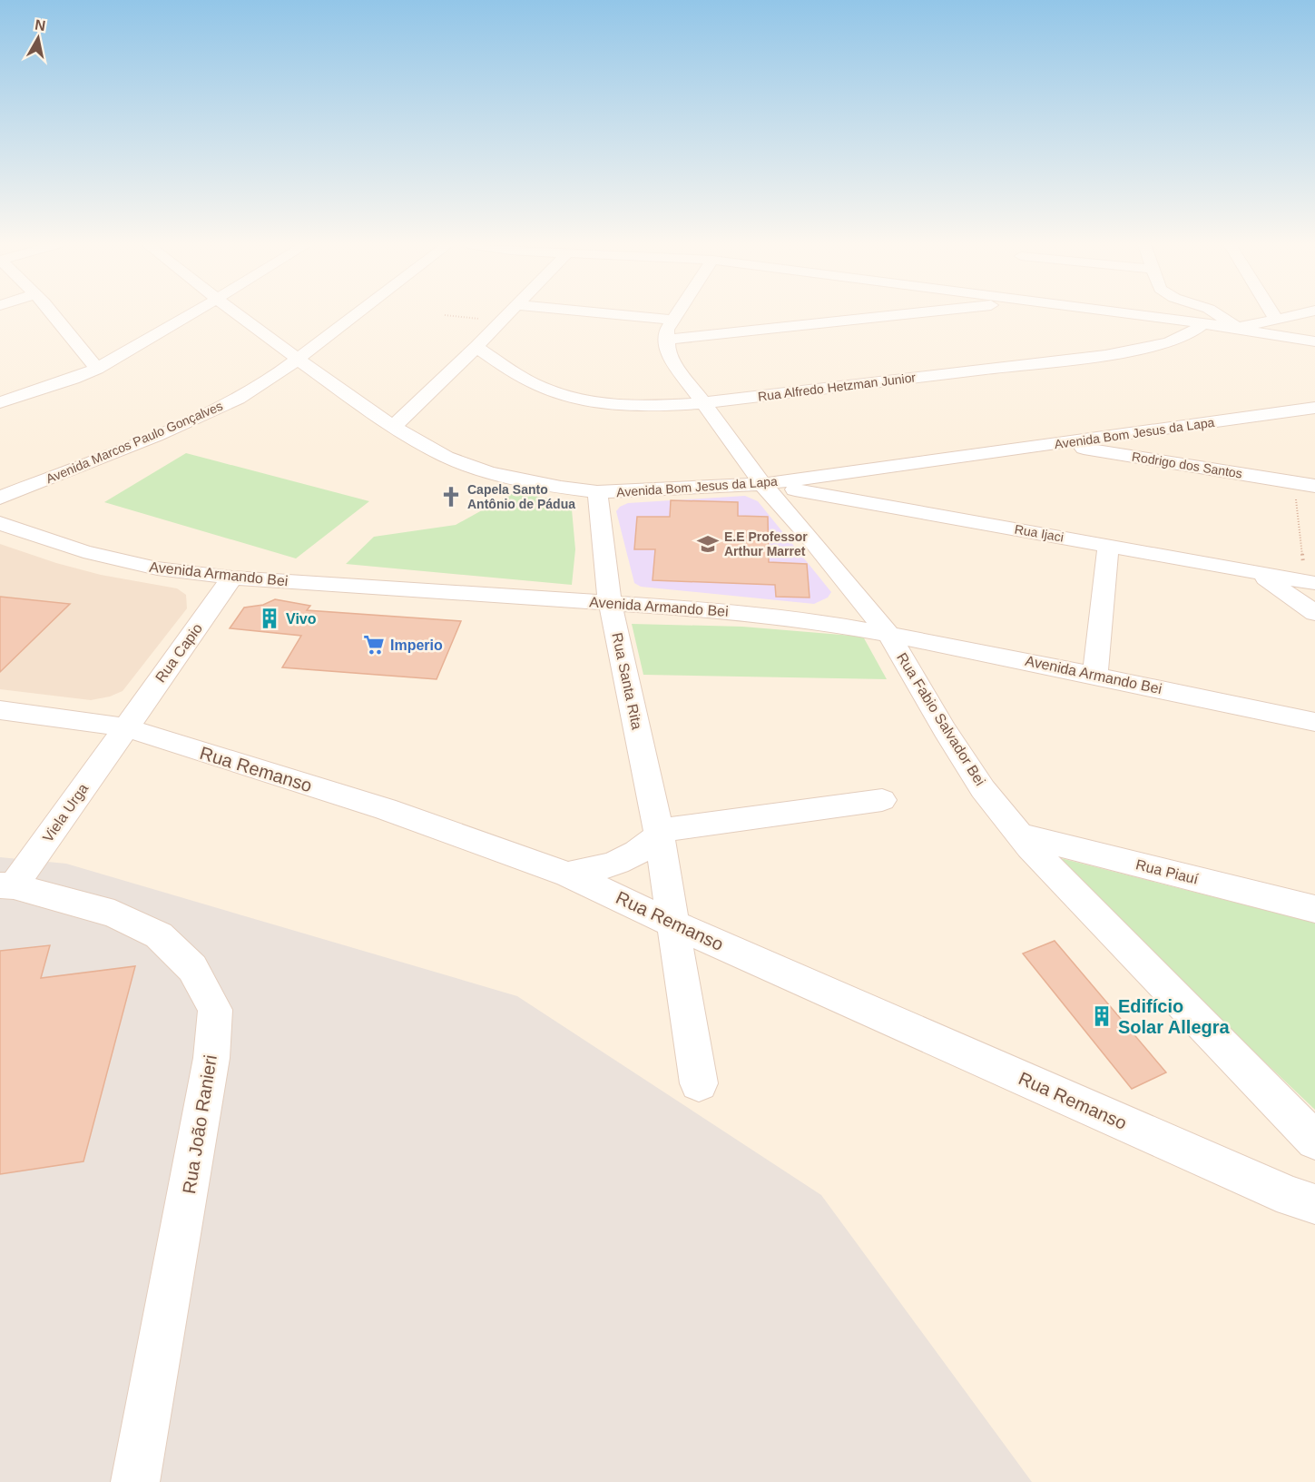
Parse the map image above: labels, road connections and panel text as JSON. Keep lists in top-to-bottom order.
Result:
{
  "streets": {
    "street": [
      "Rua Alfredo Hetzman Junior",
      "Avenida Bom Jesus da Lapa",
      "Avenida Marcos Paulo Gonçalves",
      "Rodrigo dos Santos",
      "Rua Ijaci",
      "Avenida Armando Bei",
      "Rua Capio",
      "Rua Santa Rita",
      "Rua Fabio Salvador Bei",
      "Rua Remanso",
      "Viela Urga",
      "Rua Piauí",
      "Rua João Ranieri"
    ]
  },
  "crossings": [
    ["Rua Alfredo Hetzman Junior", "Rua Fabio Salvador Bei"],
    ["Avenida Bom Jesus da Lapa", "Avenida Marcos Paulo Gonçalves"],
    ["Avenida Bom Jesus da Lapa", "Rodrigo dos Santos"],
    ["Avenida Bom Jesus da Lapa", "Rua Ijaci"],
    ["Avenida Bom Jesus da Lapa", "Rua Santa Rita"],
    ["Avenida Bom Jesus da Lapa", "Rua Fabio Salvador Bei"],
    ["Rua Ijaci", "Rua Fabio Salvador Bei"],
    ["Avenida Armando Bei", "Rua Capio"],
    ["Avenida Armando Bei", "Rua Santa Rita"],
    ["Avenida Armando Bei", "Rua Fabio Salvador Bei"],
    ["Rua Capio", "Rua Remanso"],
    ["Rua Capio", "Viela Urga"],
    ["Rua Santa Rita", "Rua Remanso"],
    ["Rua Fabio Salvador Bei", "Rua Piauí"],
    ["Rua Remanso", "Viela Urga"],
    ["Viela Urga", "Rua João Ranieri"]
  ],
  "places": {
    "church": ["Capela Santo Antônio de Pádua"],
    "school or university": ["E.E Professor Arthur Marret"],
    "building": ["Vivo", "Edifício Solar Allegra"],
    "supermarket": ["Imperio"]
  },
  "north": "top"
}
